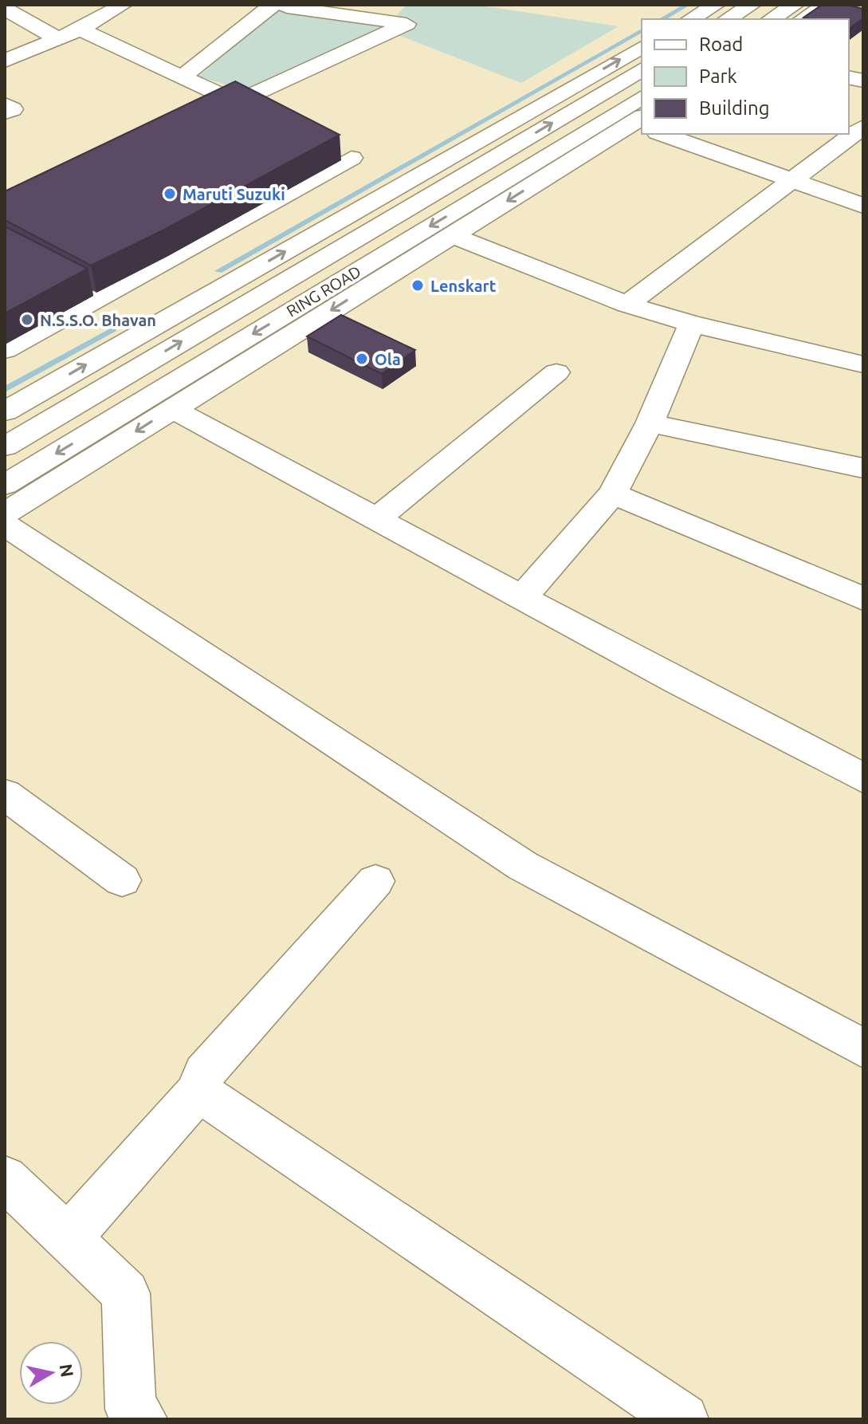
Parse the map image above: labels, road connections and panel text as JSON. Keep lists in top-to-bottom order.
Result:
{
  "streets": {
    "main road": ["RING ROAD"]
  },
  "places": [
    "Maruti Suzuki",
    "Lenskart",
    "N.S.S.O. Bhavan",
    "Ola"
  ],
  "legend": ["Road", "Park", "Building"],
  "north": "right"
}
